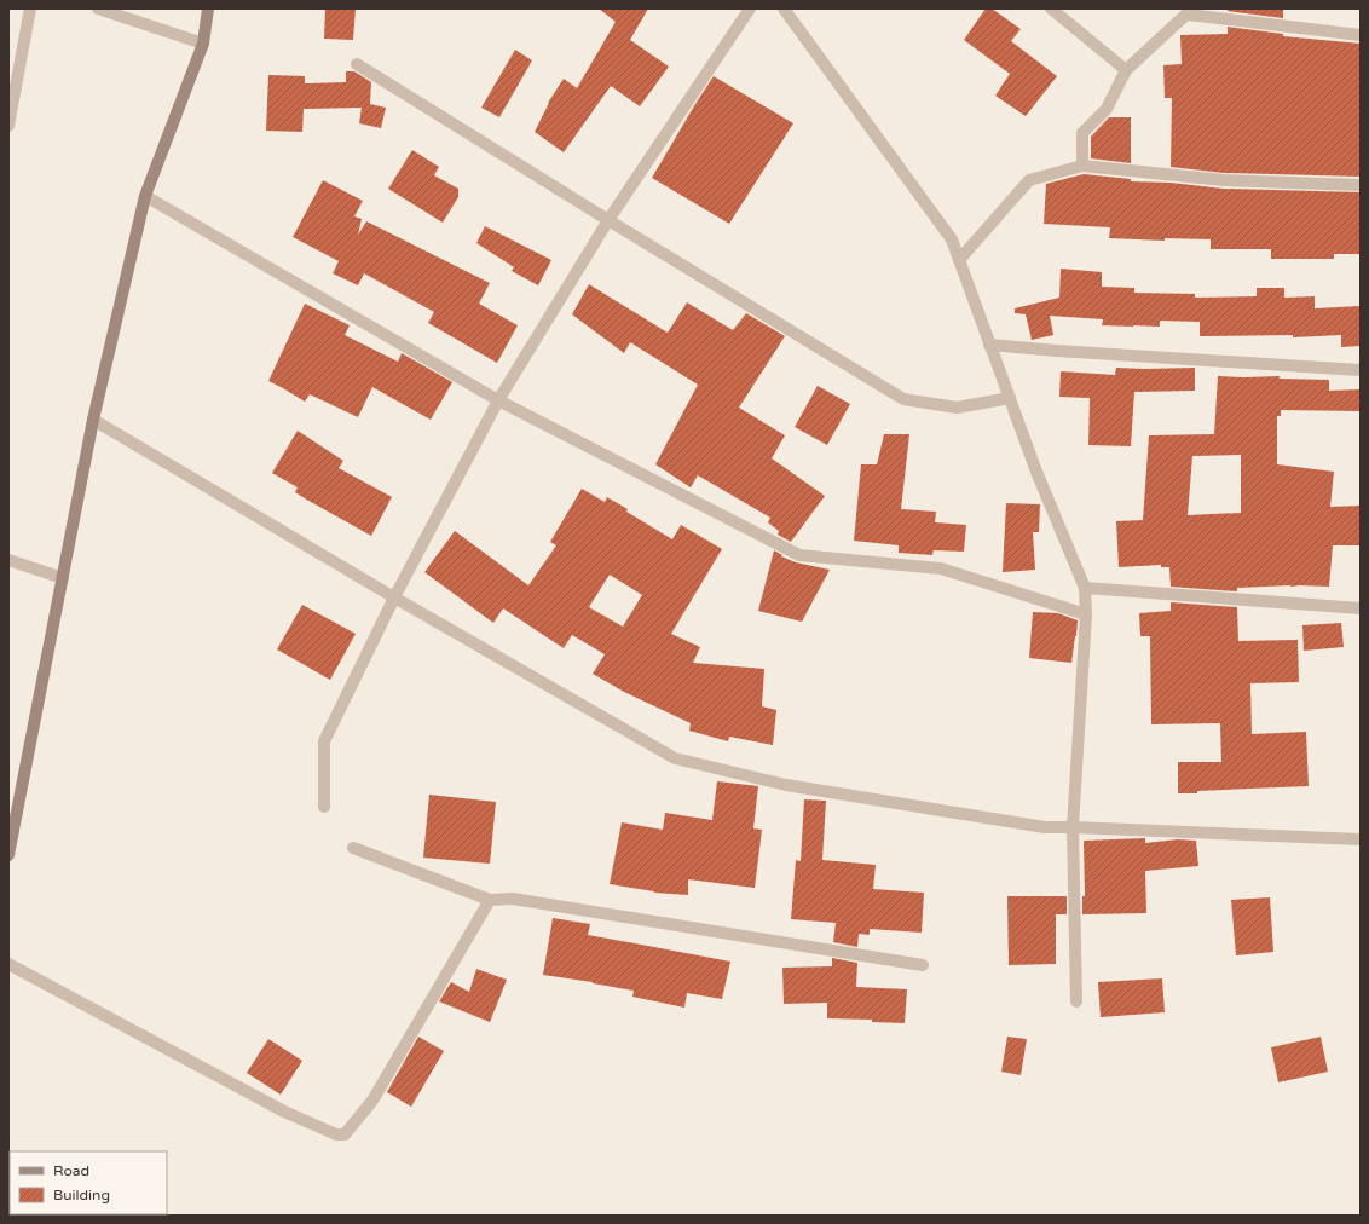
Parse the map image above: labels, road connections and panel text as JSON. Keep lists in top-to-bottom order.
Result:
{
  "legend": ["Road", "Building"]
}
